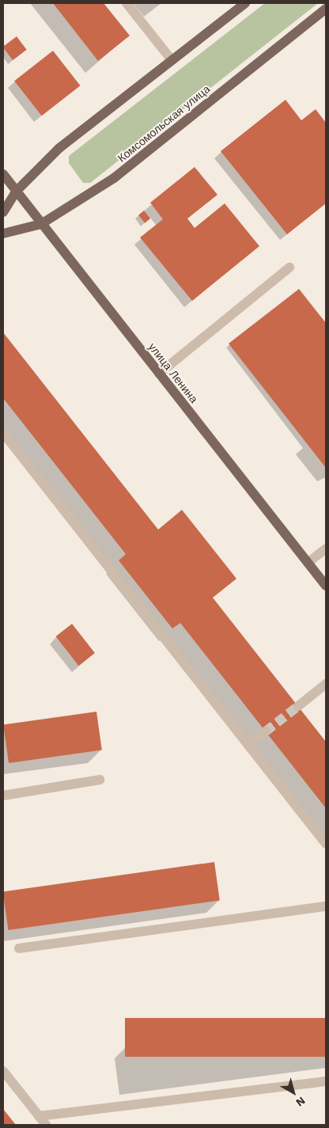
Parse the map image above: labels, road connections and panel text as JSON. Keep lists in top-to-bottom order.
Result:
{
  "streets": {
    "main road": ["Комсомольская улица", "улица Ленина"]
  },
  "crossings": [
    ["Комсомольская улица", "улица Ленина"]
  ],
  "north": "bottom right"
}
